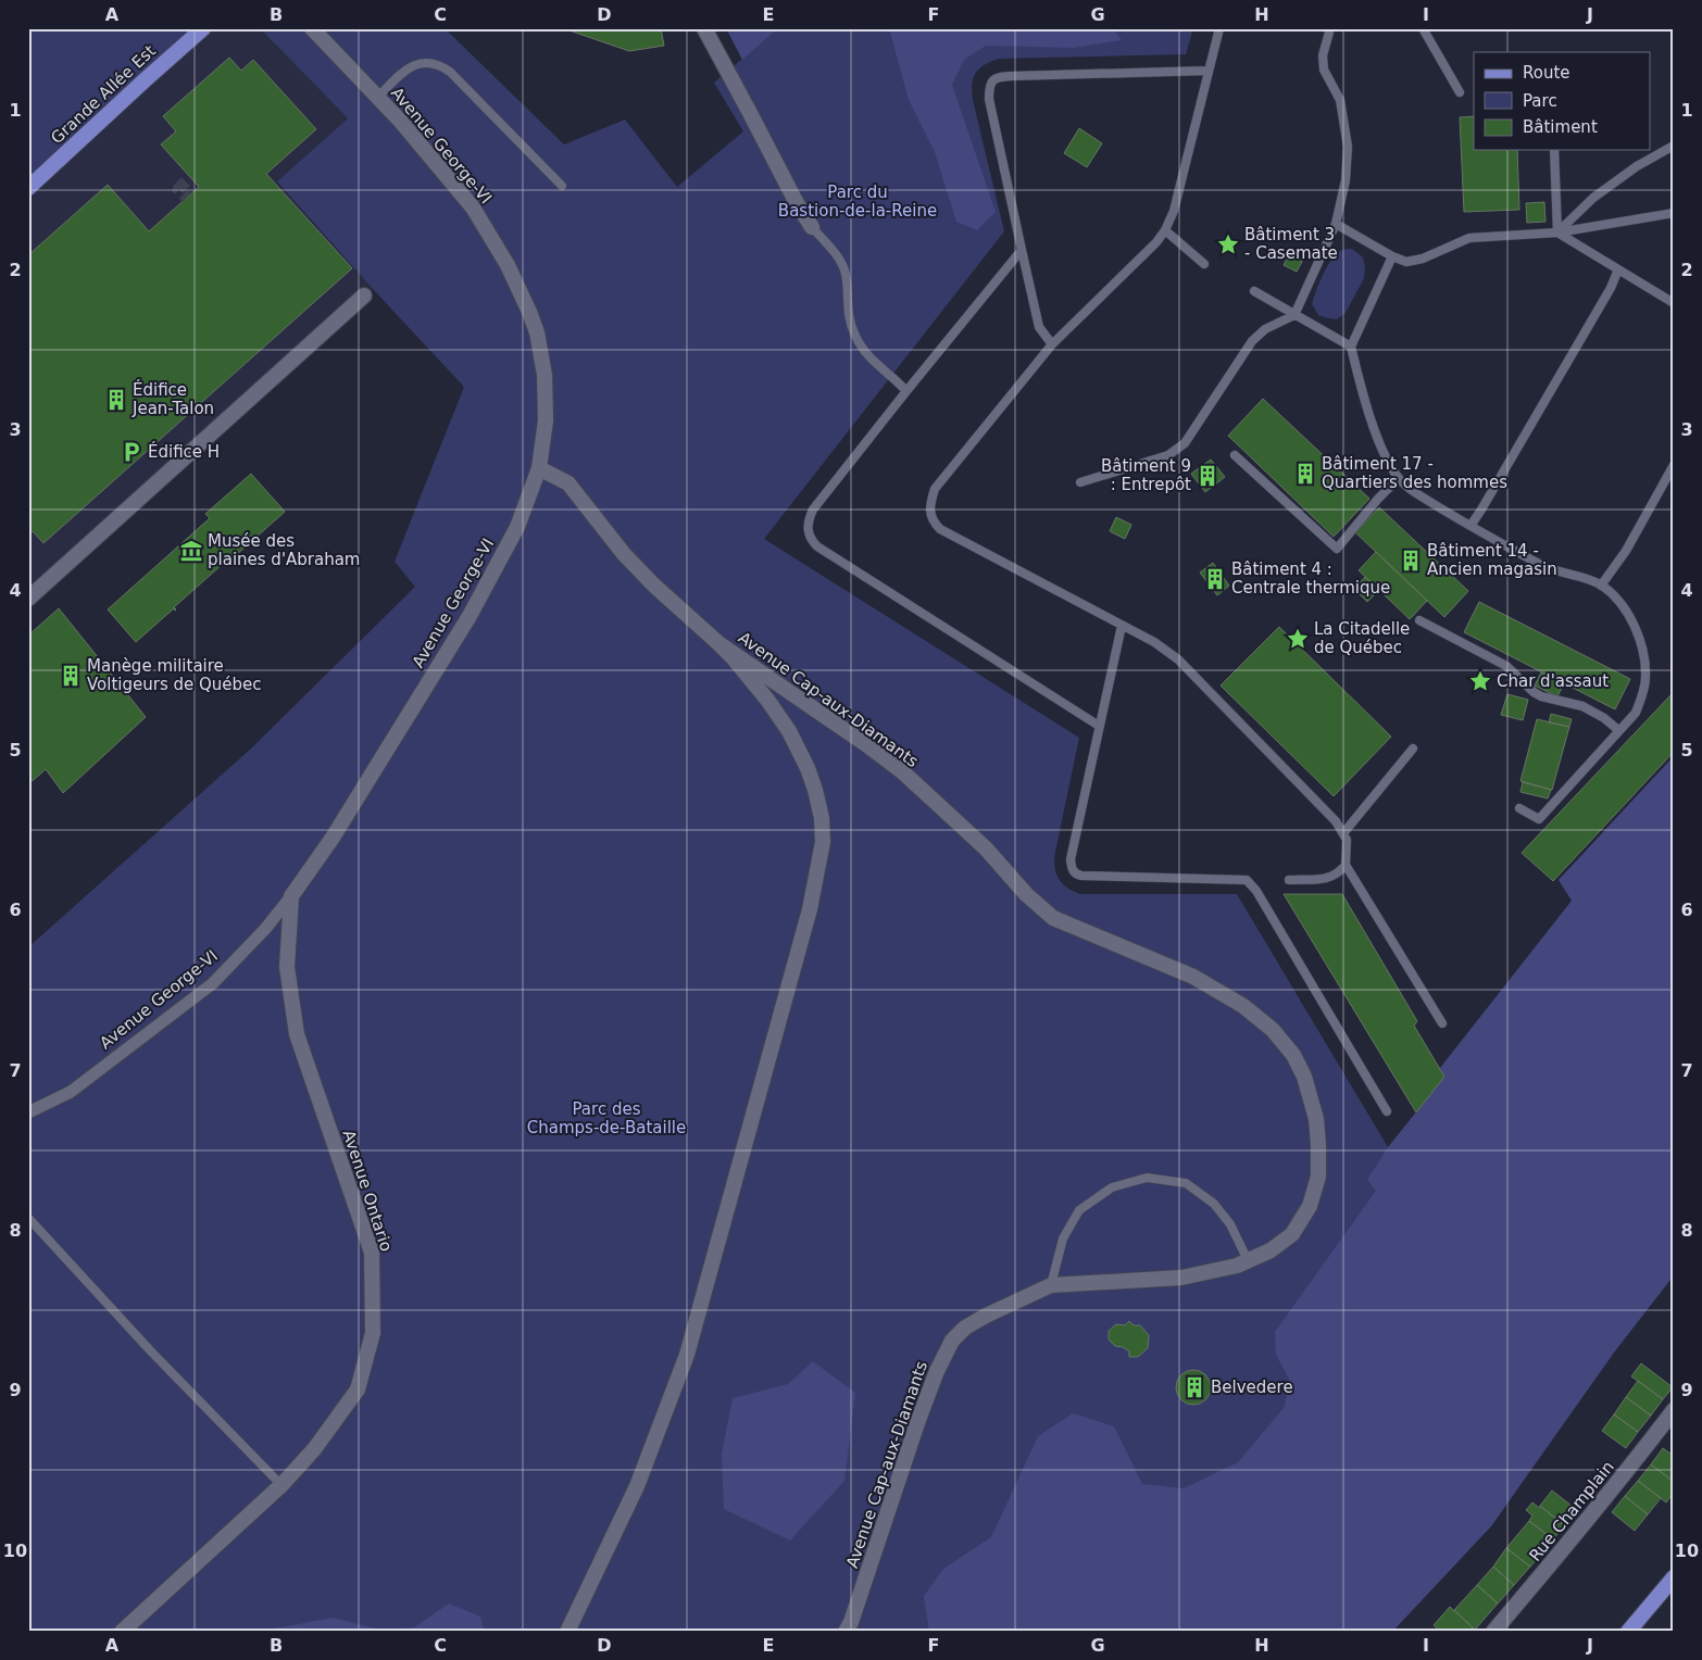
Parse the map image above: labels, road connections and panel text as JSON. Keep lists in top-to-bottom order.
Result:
{
  "streets": {
    "main road": ["Grande Allée Est"],
    "street": [
      "Avenue George-VI",
      "Avenue Cap-aux-Diamants",
      "Avenue Ontario",
      "Rue Champlain"
    ]
  },
  "crossings": [
    ["Avenue George-VI", "Avenue Cap-aux-Diamants"],
    ["Avenue George-VI", "Avenue Ontario"]
  ],
  "parks": ["Parc du Bastion-de-la-Reine", "Parc des Champs-de-Bataille"],
  "places": {
    "place": ["Bâtiment 3 - Casemate", "La Citadelle de Québec", "Char d'assaut"],
    "building": [
      "Édifice Jean-Talon",
      "Bâtiment 17 - Quartiers des hommes",
      "Bâtiment 9 : Entrepôt",
      "Bâtiment 14 - Ancien magasin",
      "Bâtiment 4 : Centrale thermique",
      "Manège militaire Voltigeurs de Québec",
      "Belvedere"
    ],
    "parking": ["Édifice H"],
    "museum": ["Musée des plaines d'Abraham"]
  },
  "legend": ["Route", "Parc", "Bâtiment"],
  "grid": {
    "columns": [
      "A",
      "B",
      "C",
      "D",
      "E",
      "F",
      "G",
      "H",
      "I",
      "J"
    ],
    "rows": [
      "1",
      "2",
      "3",
      "4",
      "5",
      "6",
      "7",
      "8",
      "9",
      "10"
    ]
  }
}
